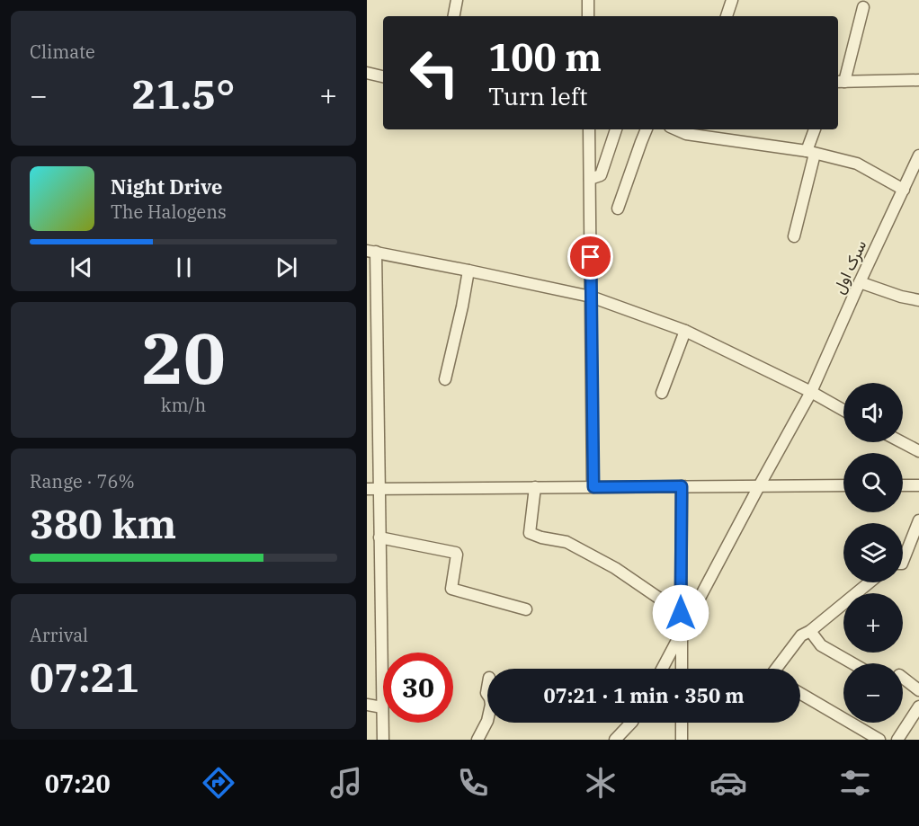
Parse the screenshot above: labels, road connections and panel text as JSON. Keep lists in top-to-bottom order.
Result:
{
  "streets": {
    "street": ["سرک اول"]
  },
  "page": {
    "tile": [
      "Climate",
      ["20", "km/h"],
      ["Range · 76%", "380 km"],
      ["Arrival", "07:21"]
    ],
    "turn": ["100 m", "Turn left"],
    "heat": ["−", "21.5°", "+"],
    "song": ["Night Drive", "The Halogens"],
    "map_buttons": ["+", "−"],
    "limit": "30",
    "trip": "07:21 · 1 min · 350 m",
    "tabs": "07:20"
  }
}
